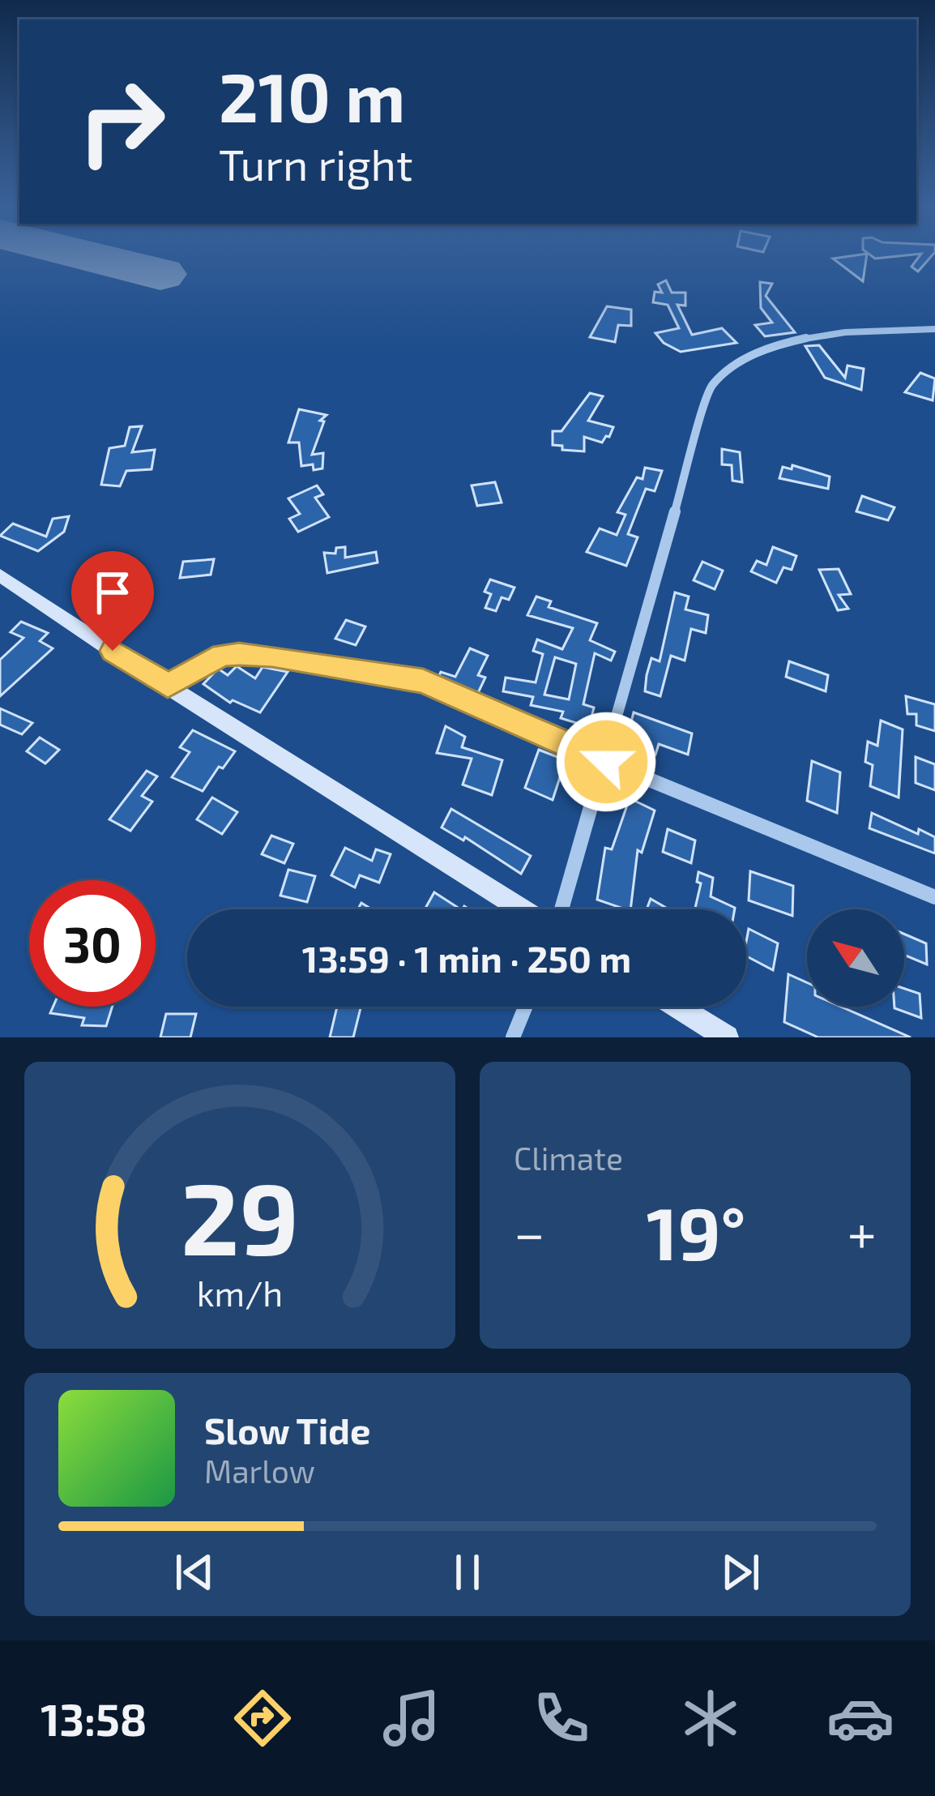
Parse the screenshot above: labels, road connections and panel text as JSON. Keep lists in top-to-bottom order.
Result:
{
  "north": "top left",
  "page": {
    "turn": ["210 m", "Turn right"],
    "limit": "30",
    "trip": "13:59 · 1 min · 250 m",
    "tile": "Climate",
    "heat": ["−", "19°", "+"],
    "song": ["Slow Tide", "Marlow"],
    "tabs": "13:58",
    "gauge": ["29", "km/h"]
  }
}
